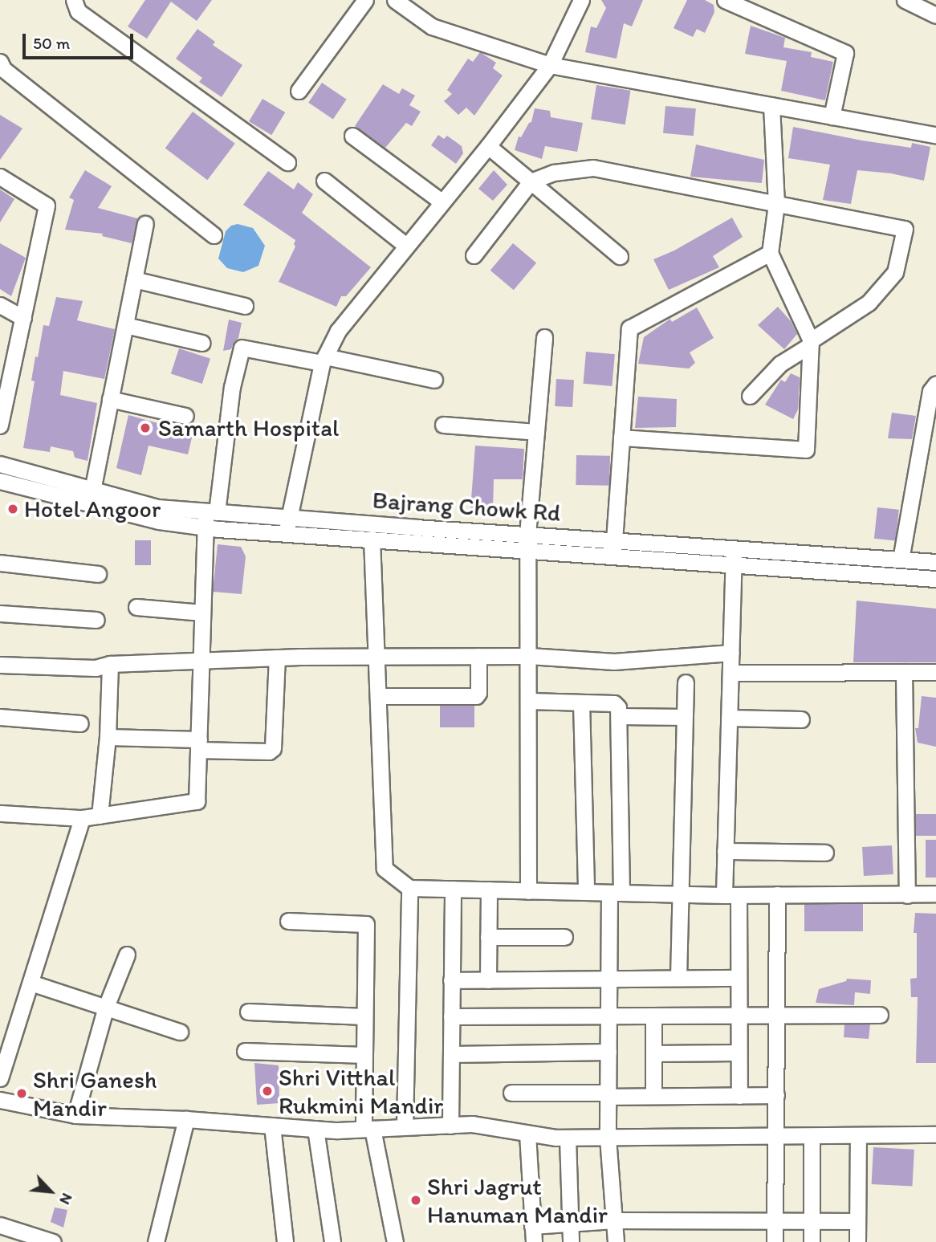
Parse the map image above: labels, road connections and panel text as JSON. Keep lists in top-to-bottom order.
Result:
{
  "streets": {
    "street": ["Bajrang Chowk Rd"]
  },
  "places": [
    "Samarth Hospital",
    "Hotel Angoor",
    "Shri Vitthal Rukmini Mandir",
    "Shri Ganesh Mandir",
    "Shri Jagrut Hanuman Mandir"
  ],
  "scale_bar": "50 m",
  "north": "bottom right"
}
